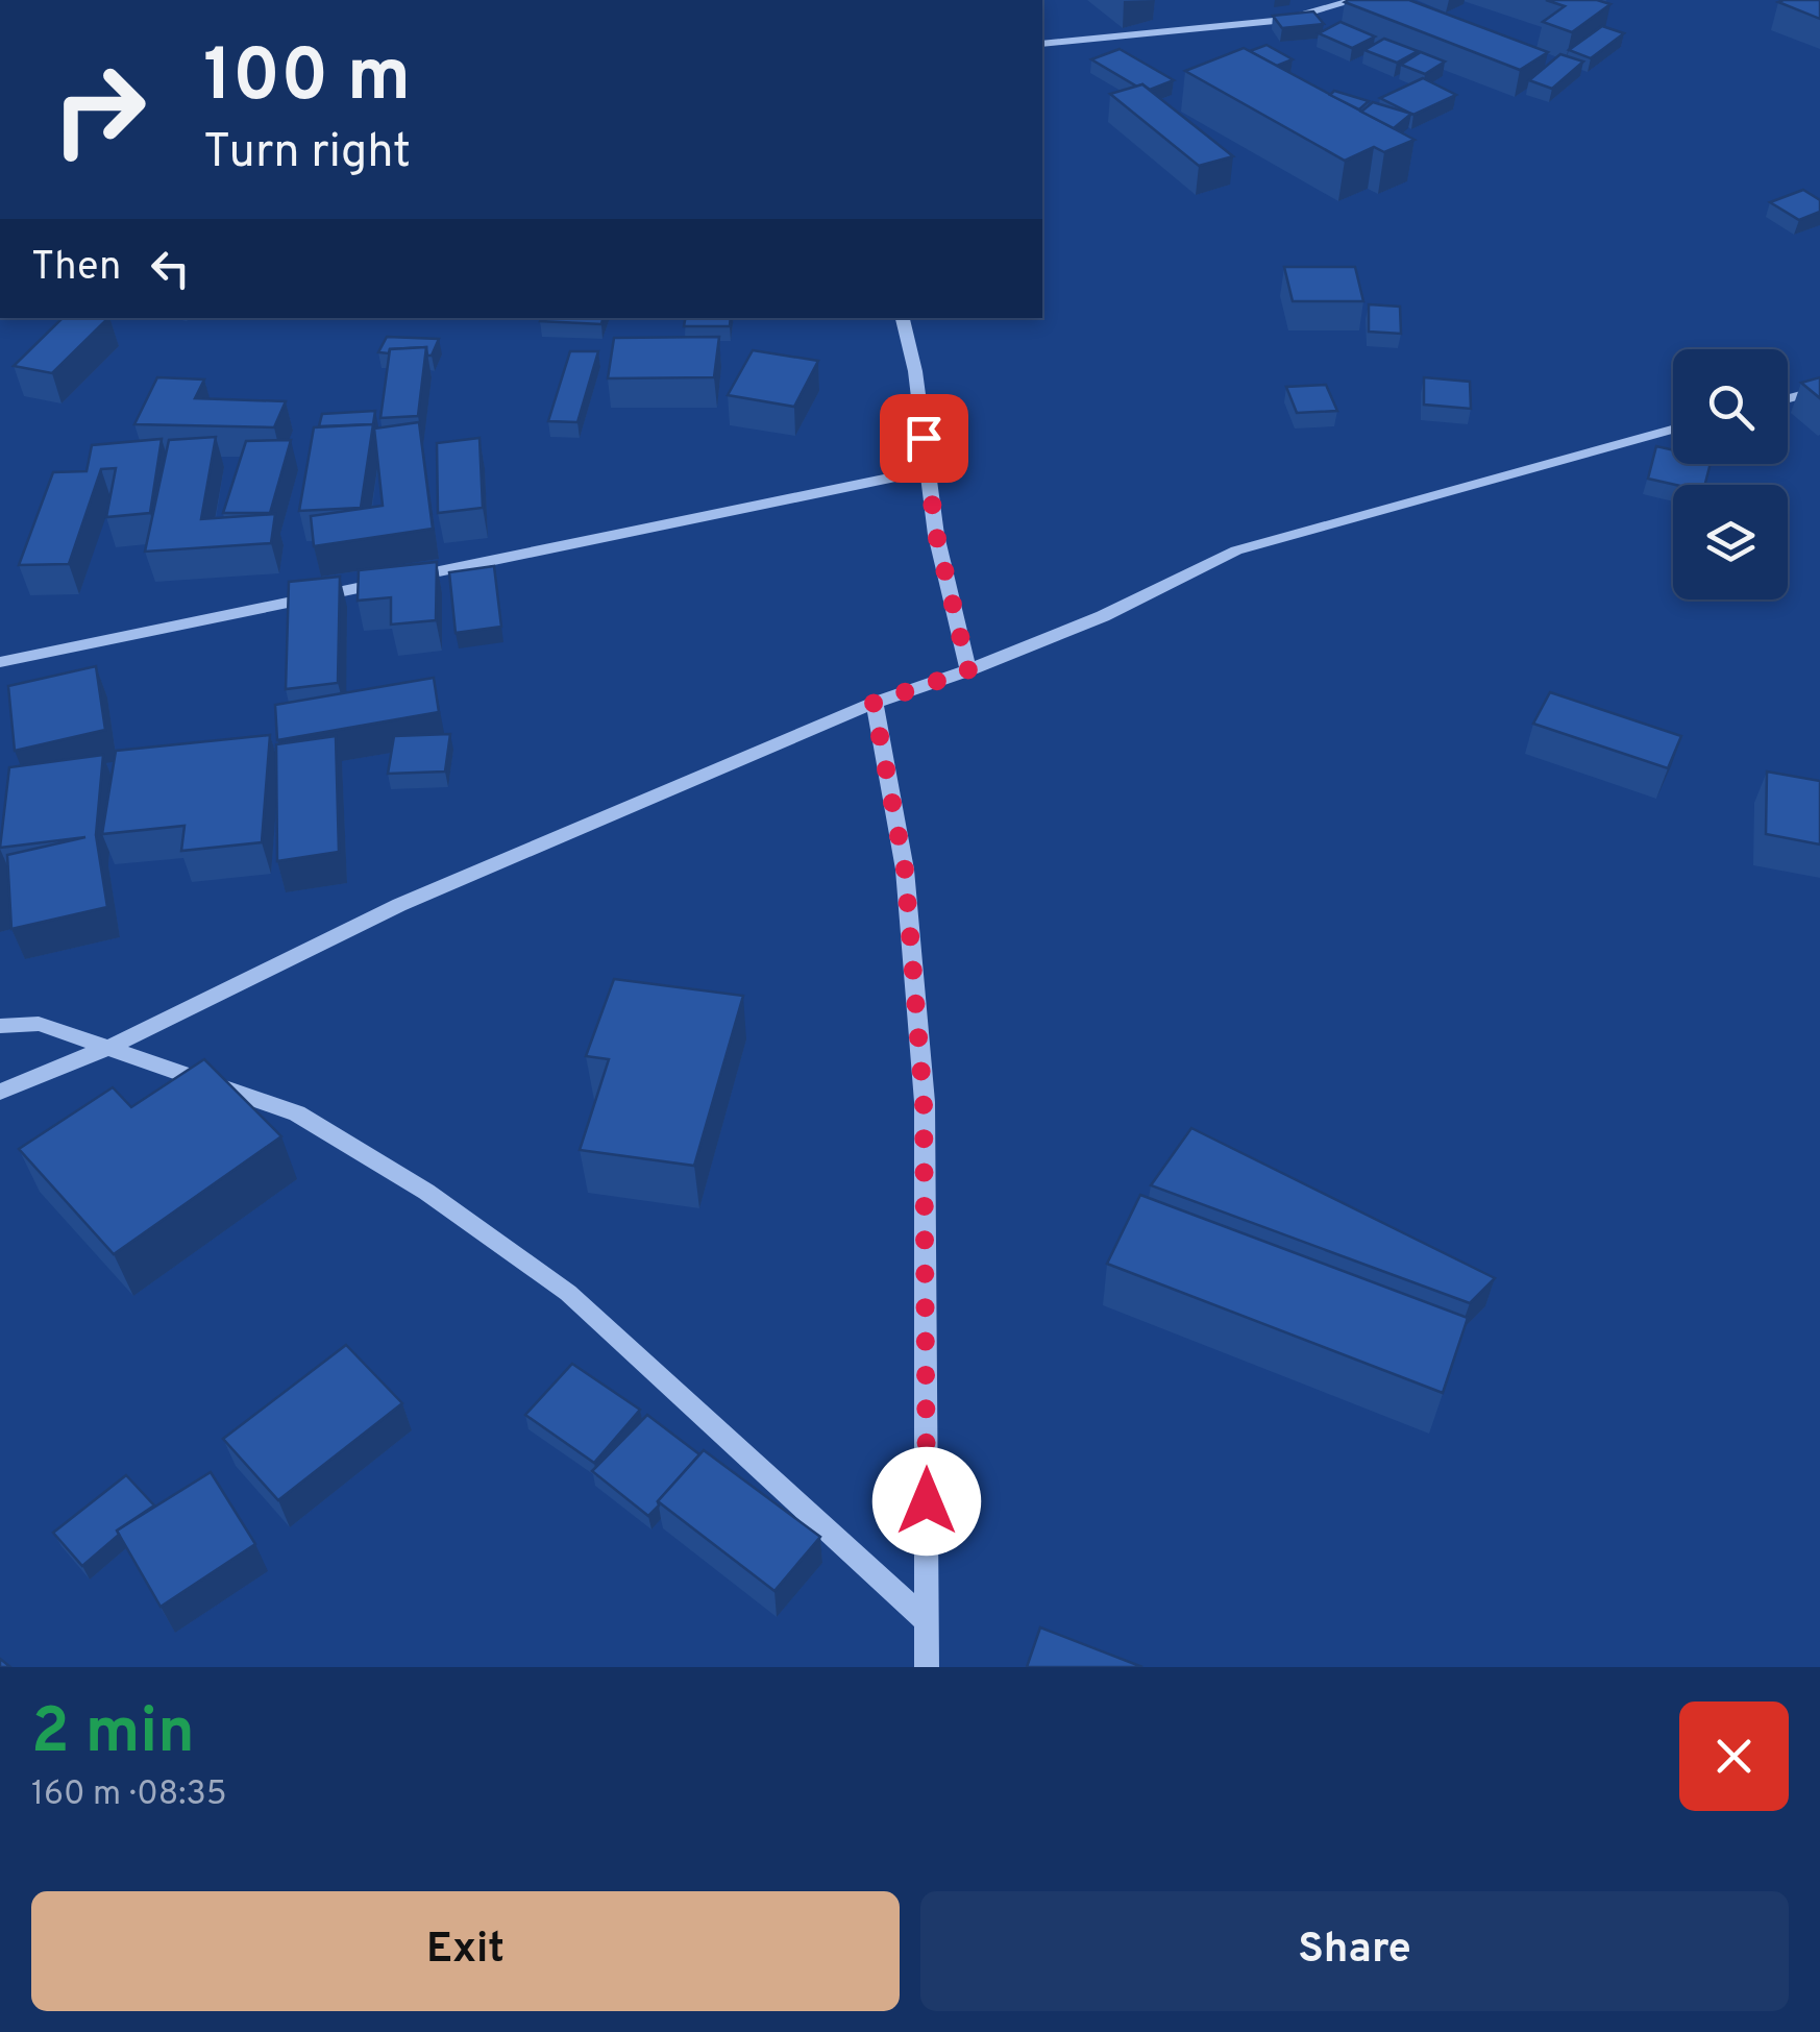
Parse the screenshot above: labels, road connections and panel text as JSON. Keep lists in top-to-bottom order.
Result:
{
  "page": {
    "turn": ["100 m", "Turn right"],
    "then": "Then",
    "heading": ["2 min", "160 m · 08:35"],
    "buttons": ["Exit", "Share"]
  }
}
